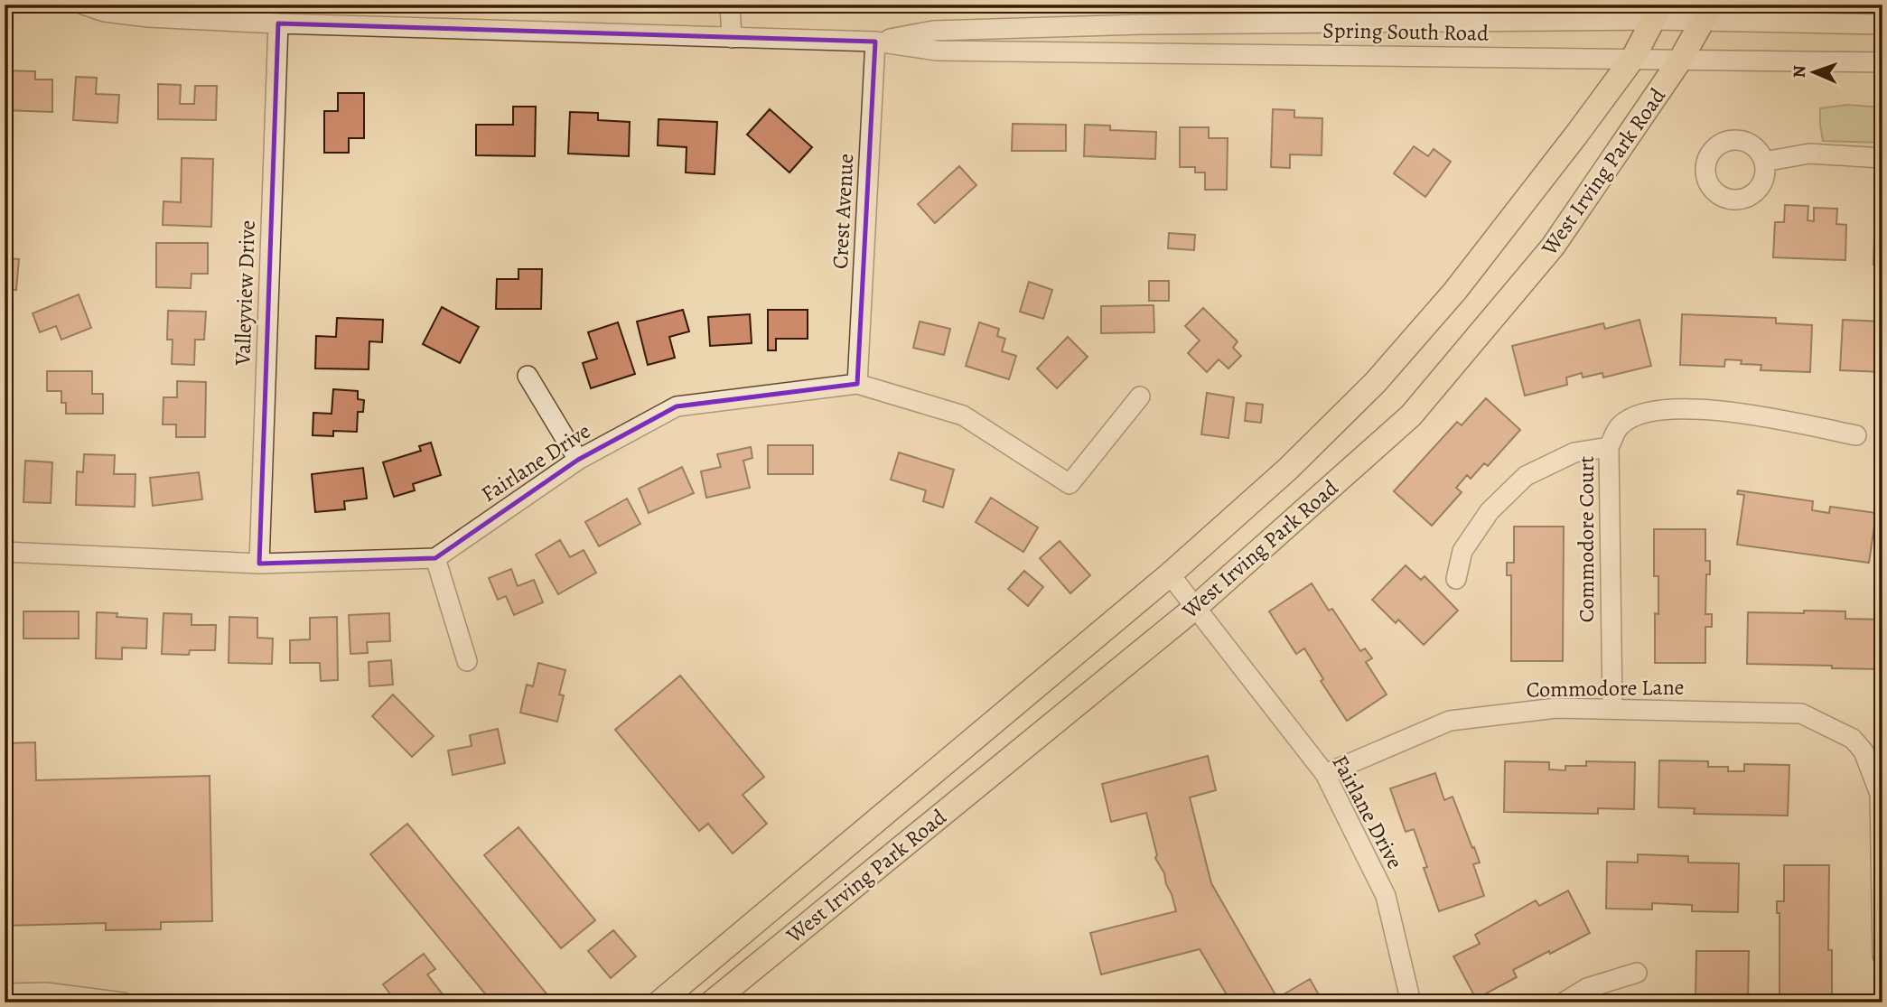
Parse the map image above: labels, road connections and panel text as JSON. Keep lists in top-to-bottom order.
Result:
{
  "streets": {
    "main road": ["West Irving Park Road"],
    "street": [
      "Spring South Road",
      "Crest Avenue",
      "Valleyview Drive",
      "Fairlane Drive",
      "Commodore Court",
      "Commodore Lane"
    ]
  },
  "crossings": [
    ["Spring South Road", "West Irving Park Road"],
    ["Spring South Road", "Crest Avenue"],
    ["Spring South Road", "Valleyview Drive"],
    ["West Irving Park Road", "Fairlane Drive"],
    ["Crest Avenue", "Fairlane Drive"],
    ["Fairlane Drive", "Commodore Lane"],
    ["Commodore Court", "Commodore Lane"]
  ],
  "north": "left"
}
